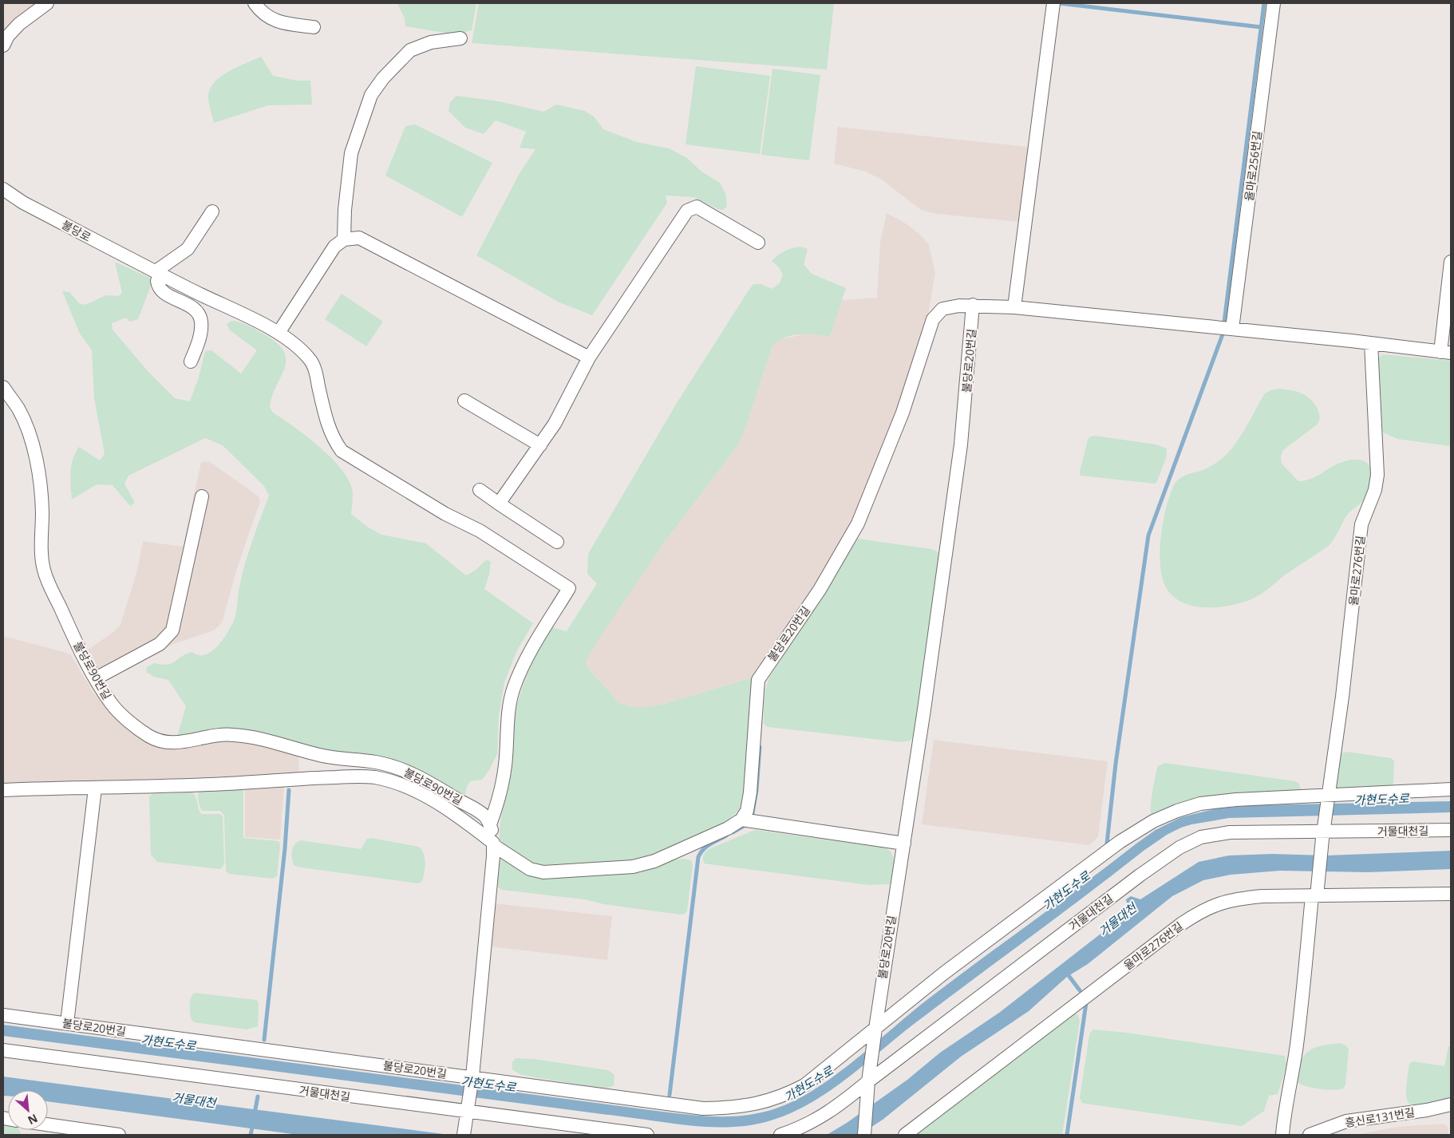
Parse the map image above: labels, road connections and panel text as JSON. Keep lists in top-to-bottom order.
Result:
{
  "streets": {
    "street": [
      "율마로256번길",
      "불당로",
      "불당로20번길",
      "율마로276번길",
      "불당로90번길",
      "거물대천길",
      "흥신로131번길"
    ]
  },
  "crossings": [
    ["불당로", "불당로90번길"],
    ["율마로276번길", "거물대천길"]
  ],
  "water": ["가현도수로", "거물대천"],
  "north": "bottom right"
}
